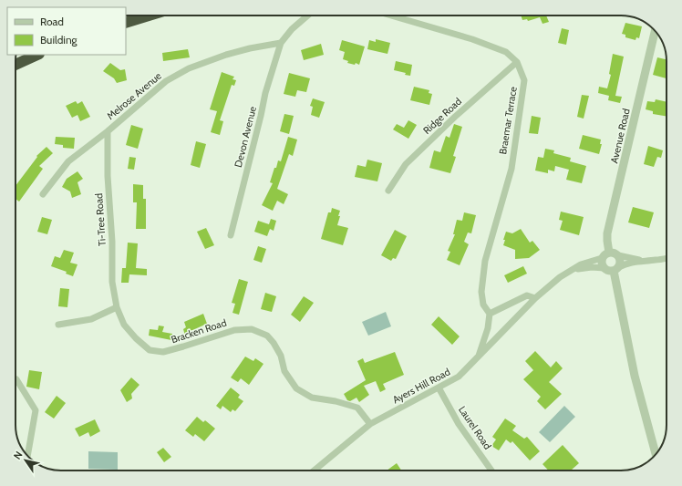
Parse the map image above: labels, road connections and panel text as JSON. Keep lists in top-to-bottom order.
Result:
{
  "streets": {
    "street": [
      "Melrose Avenue",
      "Ridge Road",
      "Braemar Terrace",
      "Avenue Road",
      "Devon Avenue",
      "Ti-Tree Road",
      "Bracken Road",
      "Ayers Hill Road",
      "Laurel Road"
    ]
  },
  "crossings": [
    ["Melrose Avenue", "Devon Avenue"],
    ["Melrose Avenue", "Ti-Tree Road"],
    ["Ridge Road", "Braemar Terrace"],
    ["Braemar Terrace", "Ayers Hill Road"],
    ["Avenue Road", "Ayers Hill Road"],
    ["Ti-Tree Road", "Bracken Road"],
    ["Bracken Road", "Ayers Hill Road"],
    ["Ayers Hill Road", "Laurel Road"]
  ],
  "legend": ["Road", "Building"],
  "north": "top left"
}
